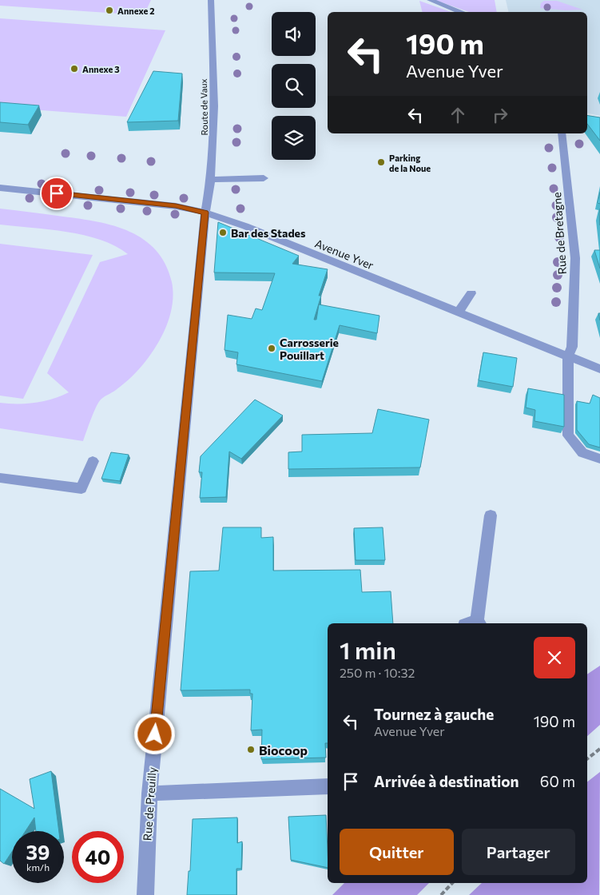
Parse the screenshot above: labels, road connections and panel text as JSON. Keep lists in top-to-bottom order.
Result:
{
  "streets": {
    "street": [
      "Route de Vaux",
      "Rue de Bretagne",
      "Avenue Yver",
      "Rue de Preuilly"
    ]
  },
  "crossings": [
    ["Route de Vaux", "Avenue Yver"],
    ["Route de Vaux", "Rue de Preuilly"],
    ["Rue de Bretagne", "Avenue Yver"],
    ["Avenue Yver", "Rue de Preuilly"]
  ],
  "places": [
    "Annexe 2",
    "Annexe 3",
    "Parking de la Noue",
    "Bar des Stades",
    "Carrosserie Pouillart",
    "Biocoop"
  ],
  "page": {
    "turn": ["190 m", "Avenue Yver"],
    "heading": ["1 min", "250 m · 10:32"],
    "list": [
      {
        "name": "Tournez à gauche",
        "note": "Avenue Yver",
        "value": "190 m"
      },
      {
        "name": "Arrivée à destination",
        "value": "60 m"
      }
    ],
    "buttons": ["Quitter", "Partager"],
    "speed": "39 km/h",
    "limit": "40"
  }
}
